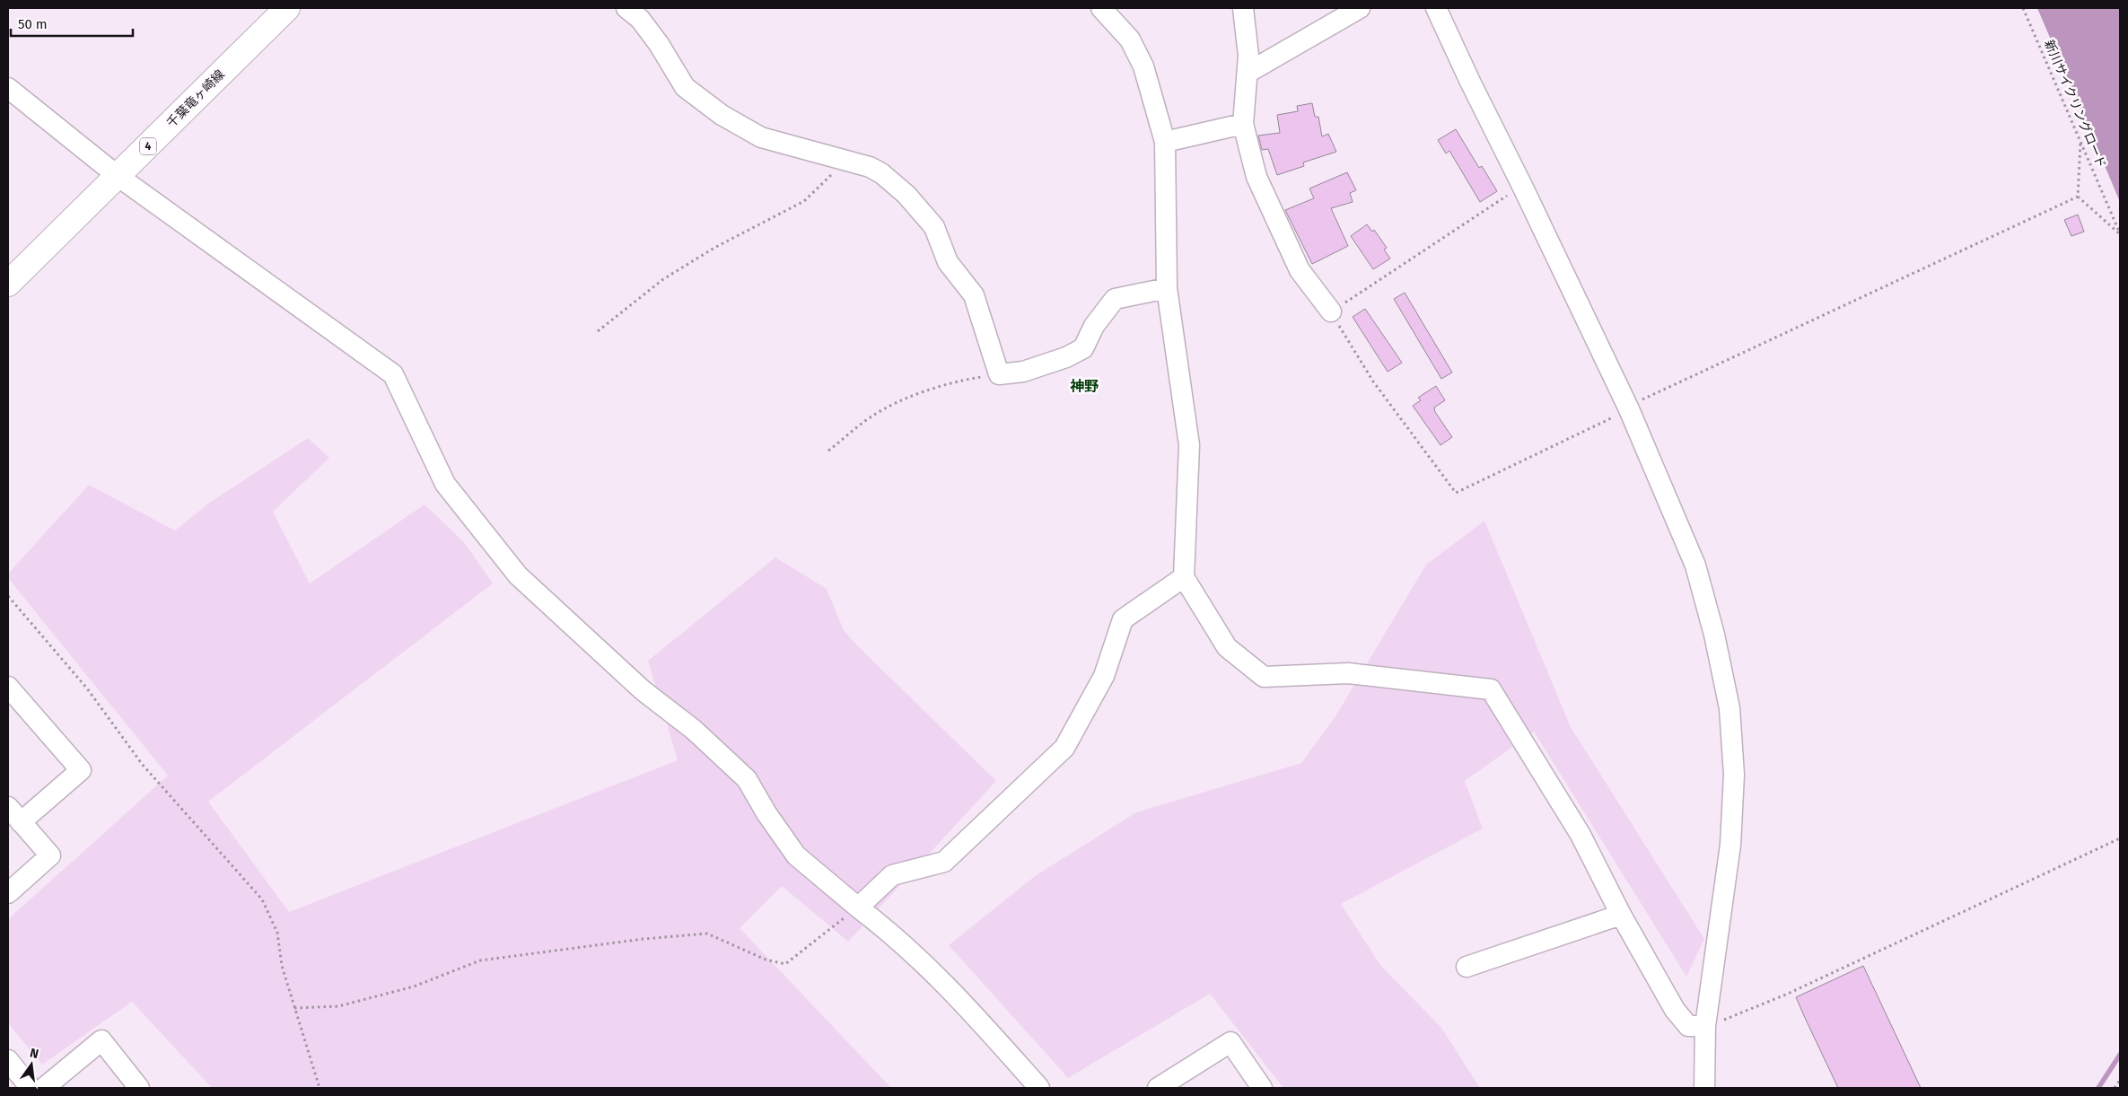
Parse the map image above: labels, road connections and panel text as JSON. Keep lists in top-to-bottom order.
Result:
{
  "streets": {
    "main road": ["千葉竜ヶ崎線", "4"],
    "path": ["新川サイクリングロード"]
  },
  "districts": ["神野"],
  "scale_bar": "50 m",
  "north": "top"
}
